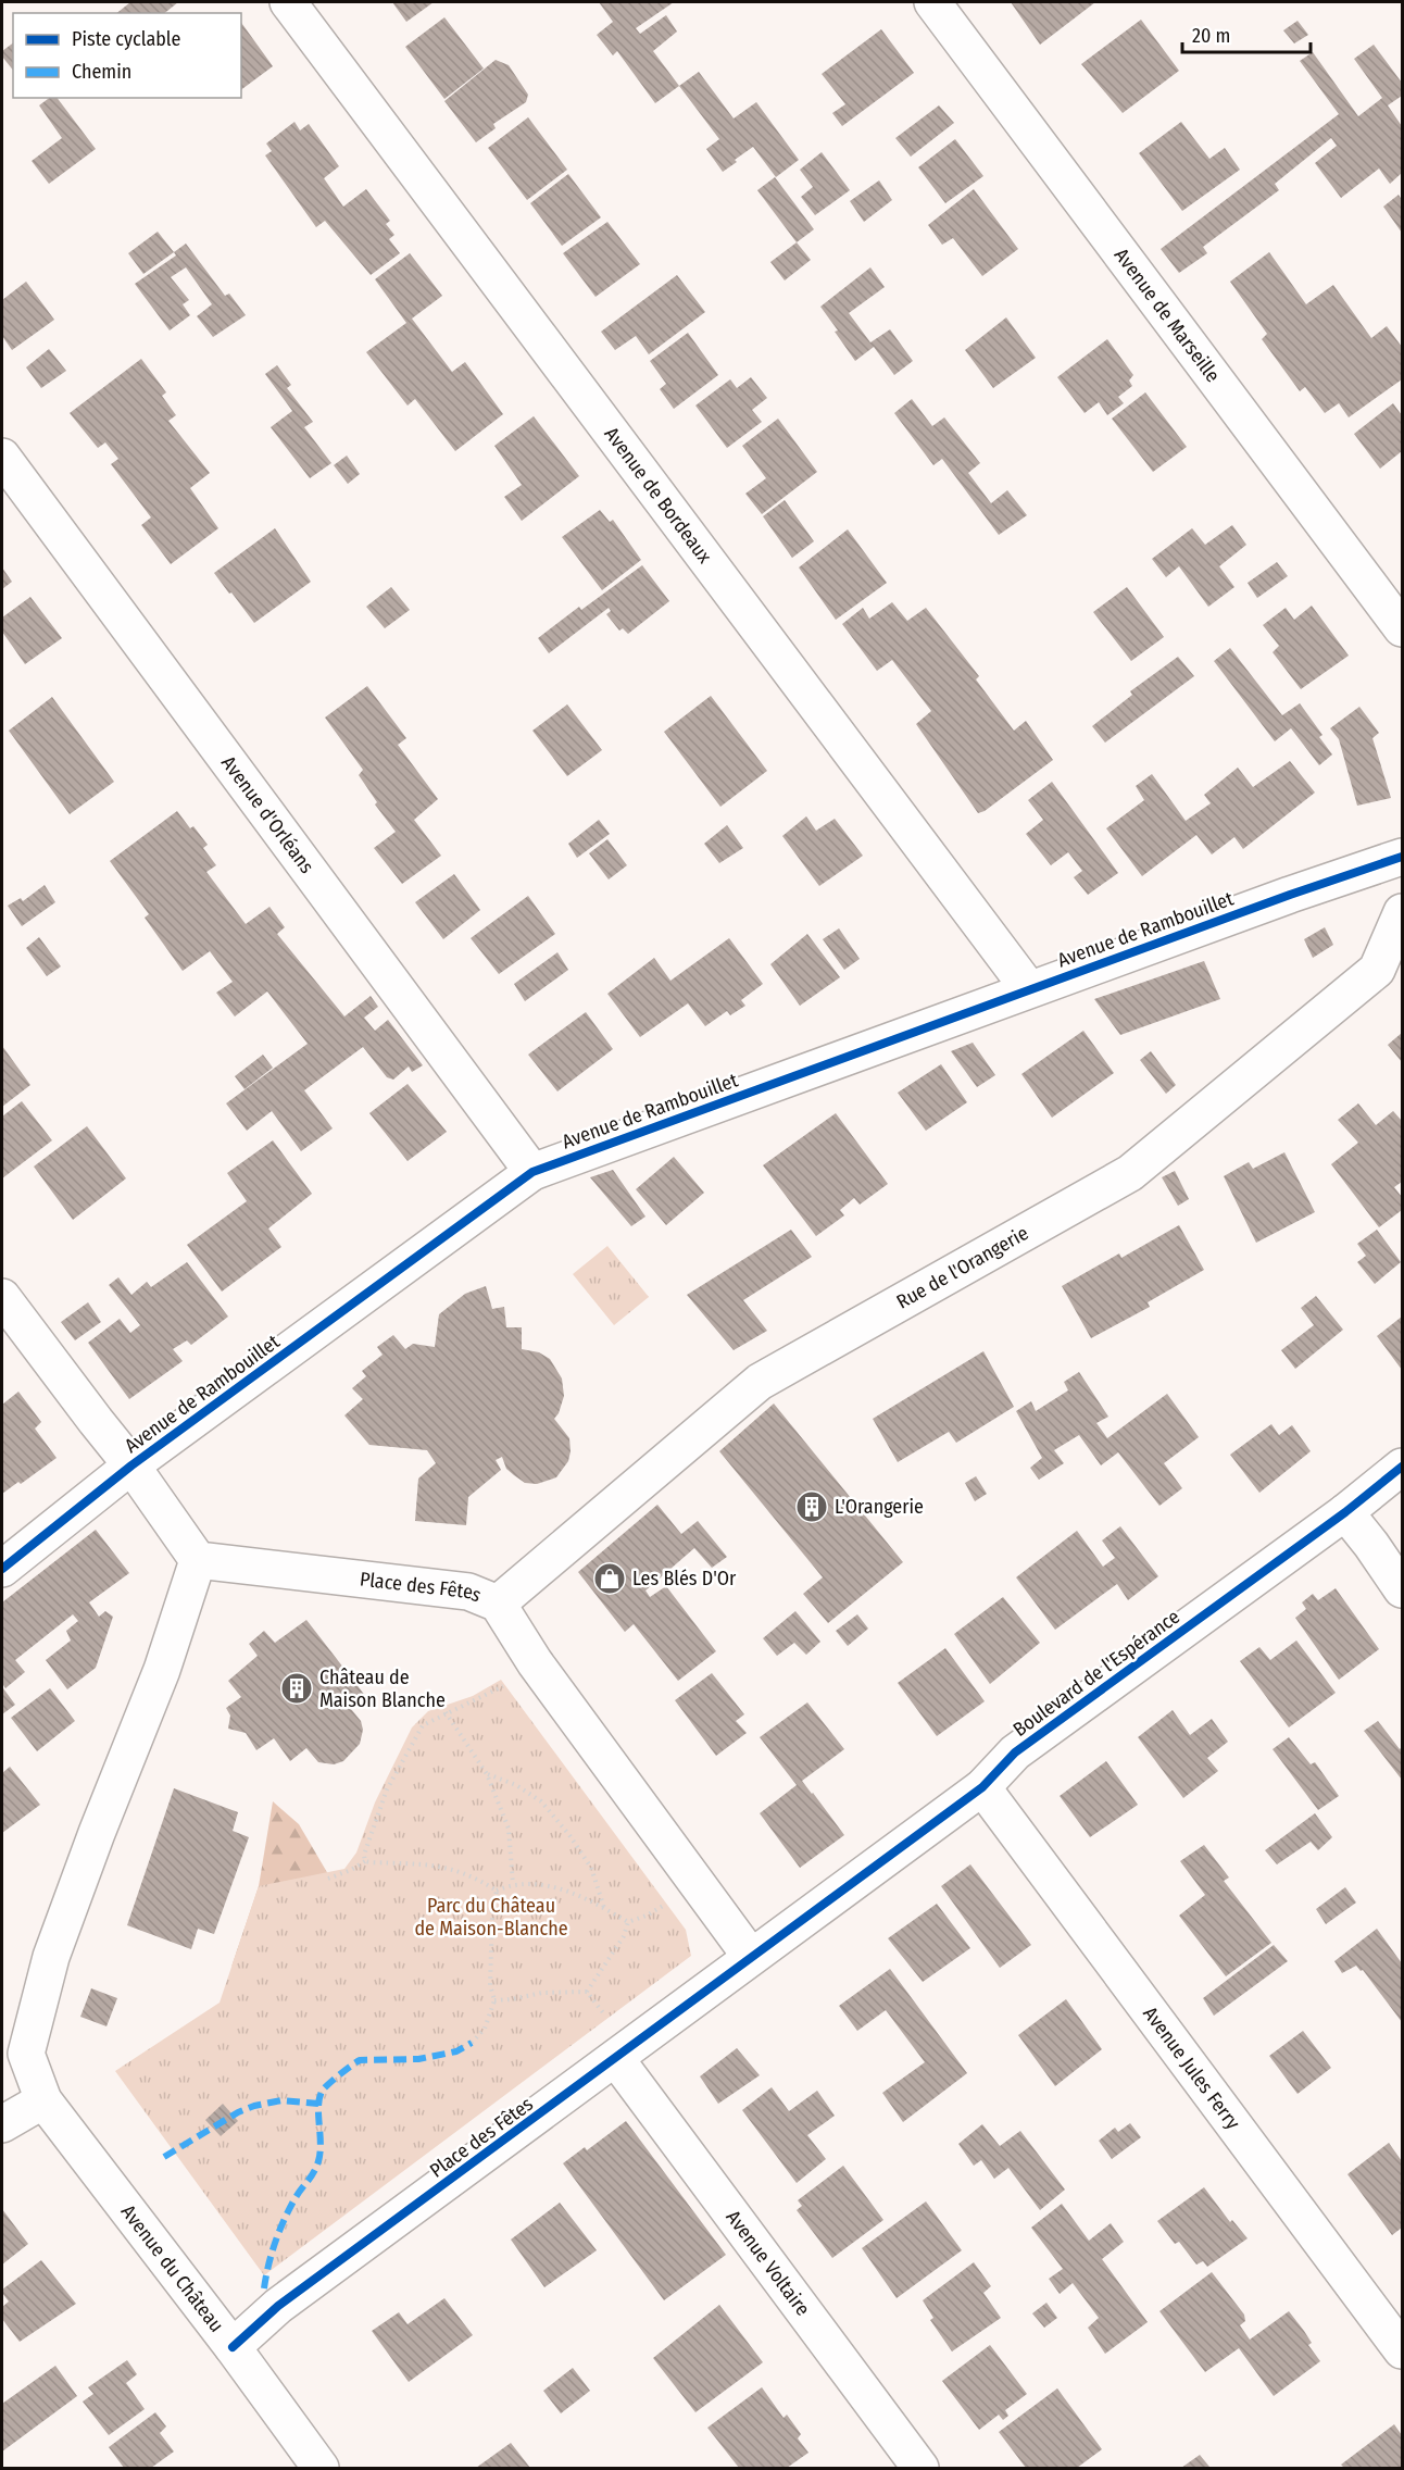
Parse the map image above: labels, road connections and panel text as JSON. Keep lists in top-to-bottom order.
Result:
{
  "streets": {
    "street": [
      "Avenue de Marseille",
      "Avenue de Bordeaux",
      "Avenue d'Orléans",
      "Avenue de Rambouillet",
      "Rue de l'Orangerie",
      "Place des Fêtes",
      "Boulevard de l'Espérance",
      "Avenue Jules Ferry",
      "Avenue Voltaire",
      "Avenue du Château"
    ]
  },
  "crossings": [
    ["Avenue de Bordeaux", "Avenue de Rambouillet"],
    ["Avenue d'Orléans", "Avenue de Rambouillet"],
    ["Rue de l'Orangerie", "Place des Fêtes"],
    ["Place des Fêtes", "Boulevard de l'Espérance"],
    ["Place des Fêtes", "Avenue Voltaire"],
    ["Place des Fêtes", "Avenue du Château"],
    ["Boulevard de l'Espérance", "Avenue Jules Ferry"]
  ],
  "parks": ["Parc du Château de Maison-Blanche"],
  "places": {
    "building": ["L'Orangerie", "Château de Maison Blanche"],
    "shop": ["Les Blés D'Or"]
  },
  "legend": ["Piste cyclable", "Chemin"],
  "scale_bar": "20 m"
}
